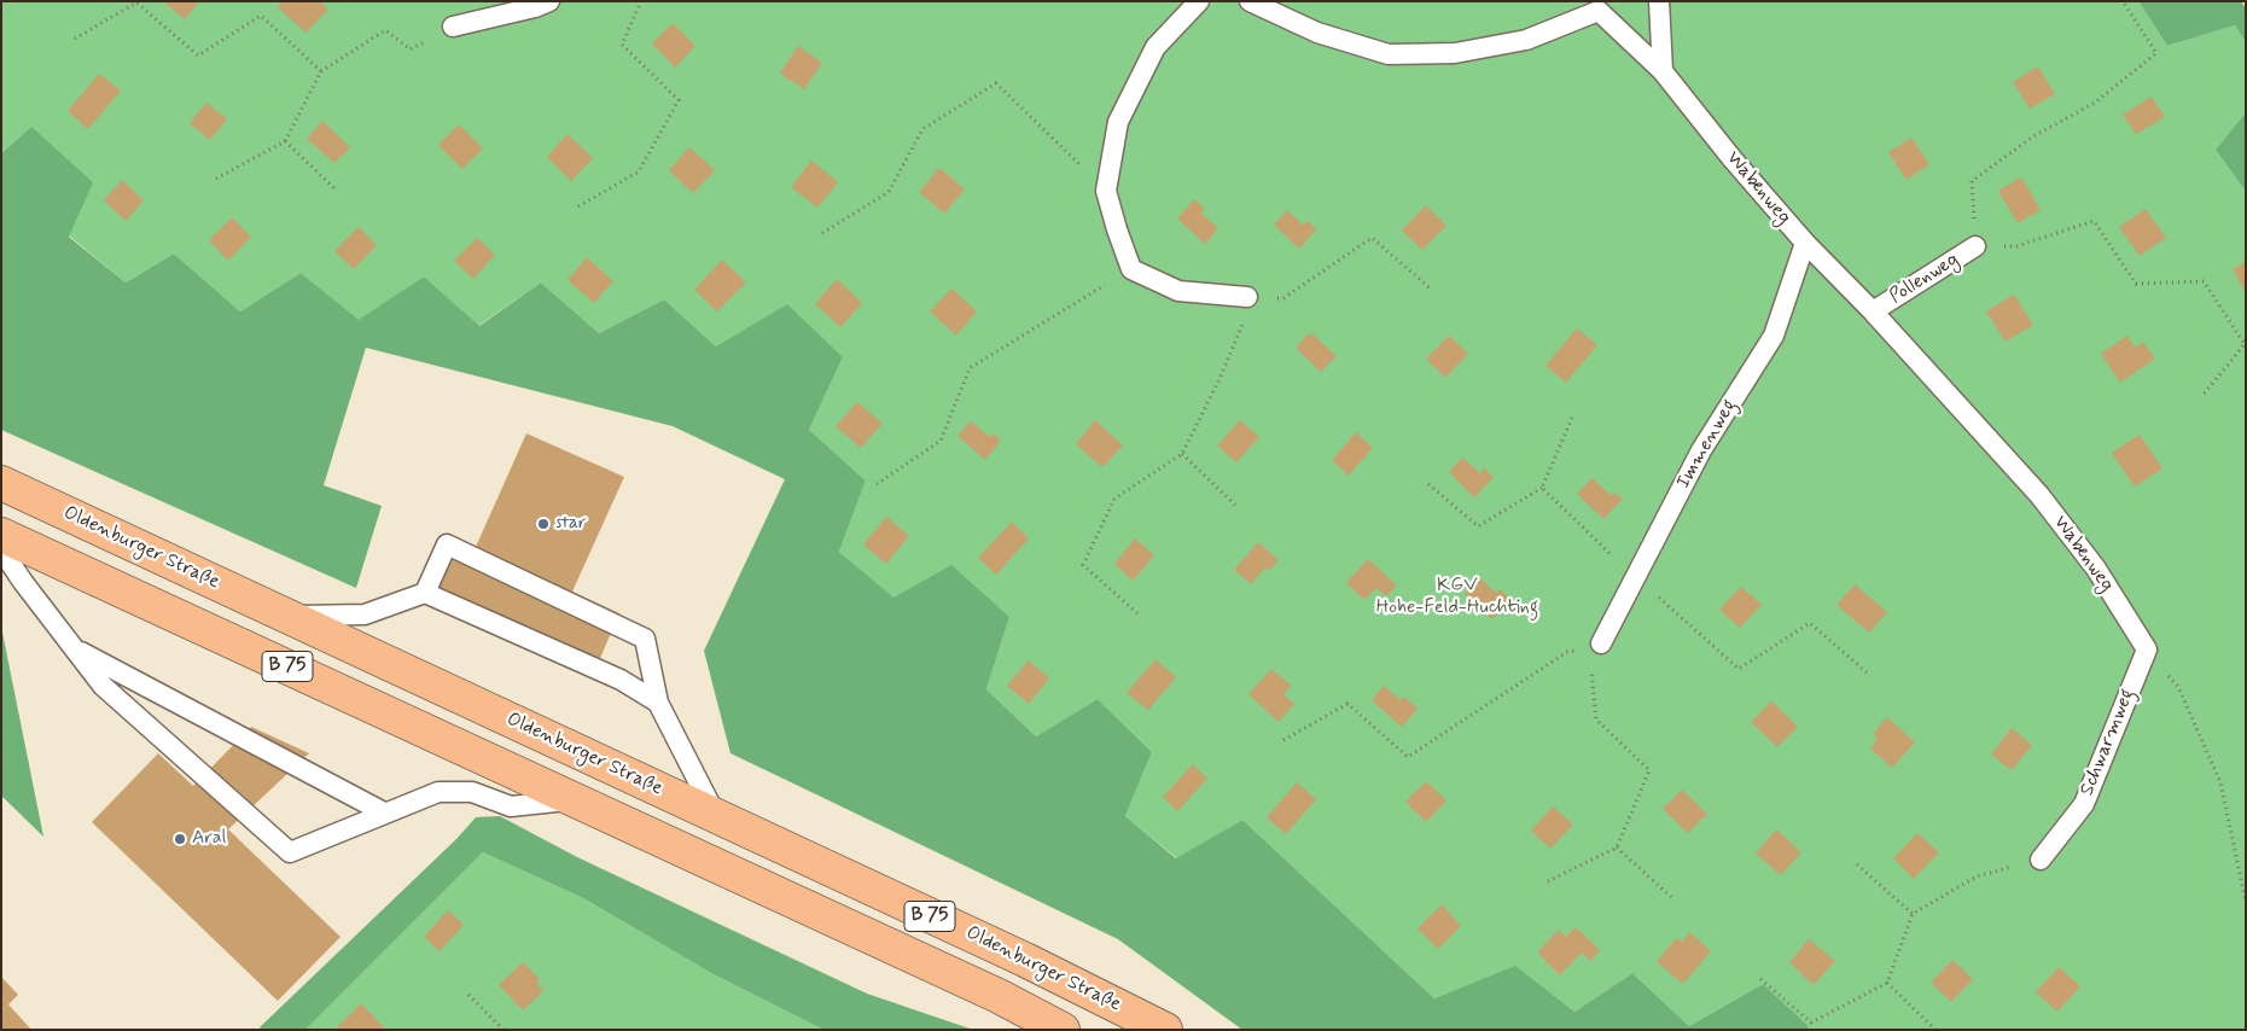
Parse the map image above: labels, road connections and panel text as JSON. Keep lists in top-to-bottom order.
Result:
{
  "streets": {
    "highway": ["Oldenburger Straße", "B 75"],
    "lane": [
      "Wabenweg",
      "Pollenweg",
      "Immenweg",
      "Schwarmweg"
    ]
  },
  "crossings": [
    ["Wabenweg", "Pollenweg"],
    ["Wabenweg", "Immenweg"],
    ["Wabenweg", "Schwarmweg"]
  ],
  "parks": ["KGV Hohe-Feld-Huchting"],
  "places": ["star", "Aral"]
}
